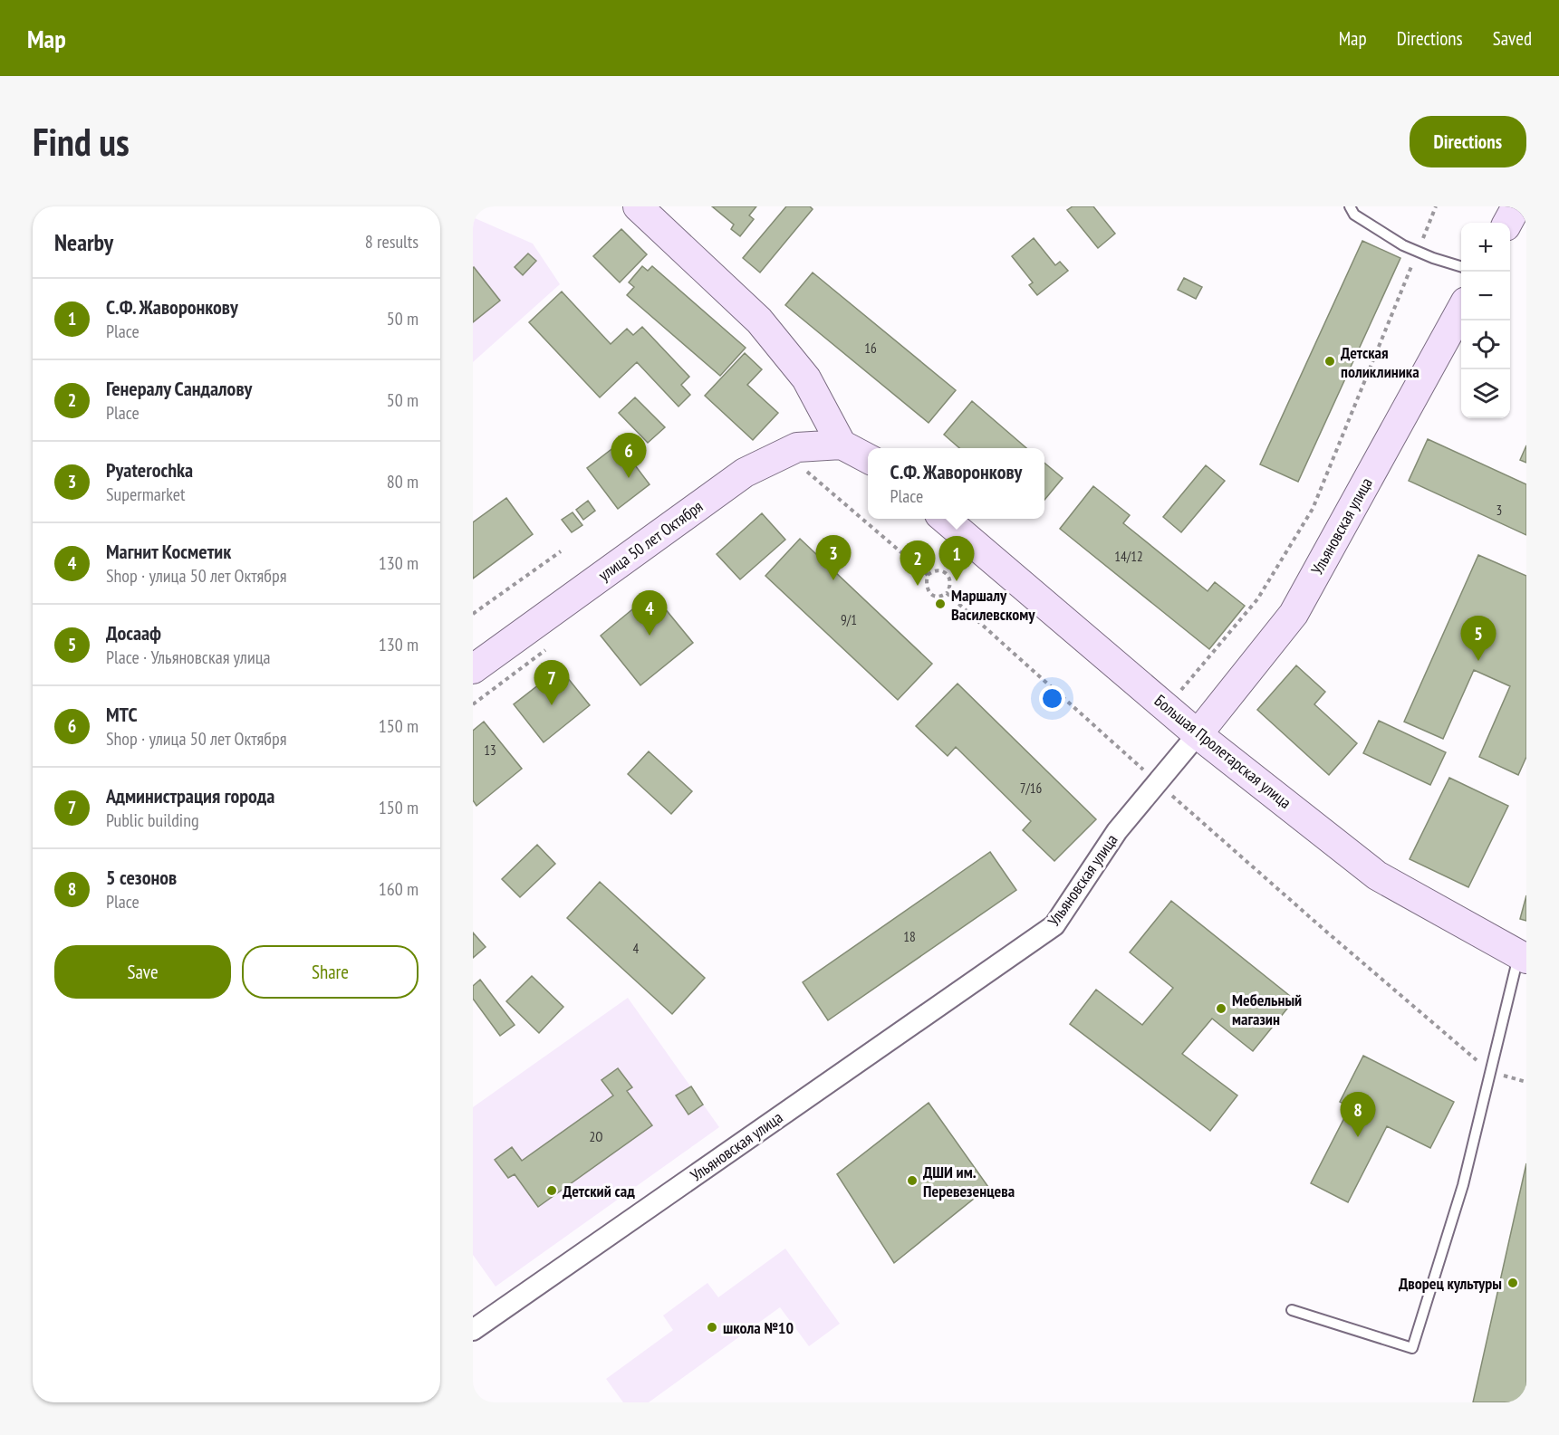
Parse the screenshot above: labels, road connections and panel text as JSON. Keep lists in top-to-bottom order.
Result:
{
  "streets": {
    "main road": ["Ульяновская улица", "улица 50 лет Октября", "Большая Пролетарская улица"]
  },
  "crossings": [
    ["Ульяновская улица", "Большая Пролетарская улица"]
  ],
  "places": [
    "Детская поликлиника",
    "Маршалу Василевскому",
    "Мебельный магазин",
    "ДШИ им. Перевезенцева",
    "Детский сад",
    "Дворец культуры",
    "школа №10"
  ],
  "house_numbers": [
    "16",
    "3",
    "14/12",
    "9/1",
    "13",
    "7/16",
    "18",
    "4",
    "2О"
  ],
  "page": {
    "header": "Map",
    "nav": ["Map", "Directions", "Saved"],
    "buttons": [
      "Directions",
      ["Save", "Share"]
    ],
    "title": "Find us",
    "heading": ["Nearby", "8 results"],
    "map_buttons": ["+", "−"],
    "list": [
      {
        "mark": "1",
        "name": "С.Ф. Жаворонкову",
        "note": "Place",
        "value": "50 m"
      },
      {
        "mark": "2",
        "name": "Генералу Сандалову",
        "note": "Place",
        "value": "50 m"
      },
      {
        "mark": "3",
        "name": "Pyaterochka",
        "note": "Supermarket",
        "value": "80 m"
      },
      {
        "mark": "4",
        "name": "Магнит Косметик",
        "note": "Shop · улица 50 лет Октября",
        "value": "130 m"
      },
      {
        "mark": "5",
        "name": "Досааф",
        "note": "Place · Ульяновская улица",
        "value": "130 m"
      },
      {
        "mark": "6",
        "name": "МТС",
        "note": "Shop · улица 50 лет Октября",
        "value": "150 m"
      },
      {
        "mark": "7",
        "name": "Администрация города",
        "note": "Public building",
        "value": "150 m"
      },
      {
        "mark": "8",
        "name": "5 сезонов",
        "note": "Place",
        "value": "160 m"
      }
    ],
    "pins": [
      "6",
      "3",
      "1",
      "2",
      "4",
      "5",
      "7",
      "8"
    ],
    "popup": ["С.Ф. Жаворонкову", "Place"]
  }
}
